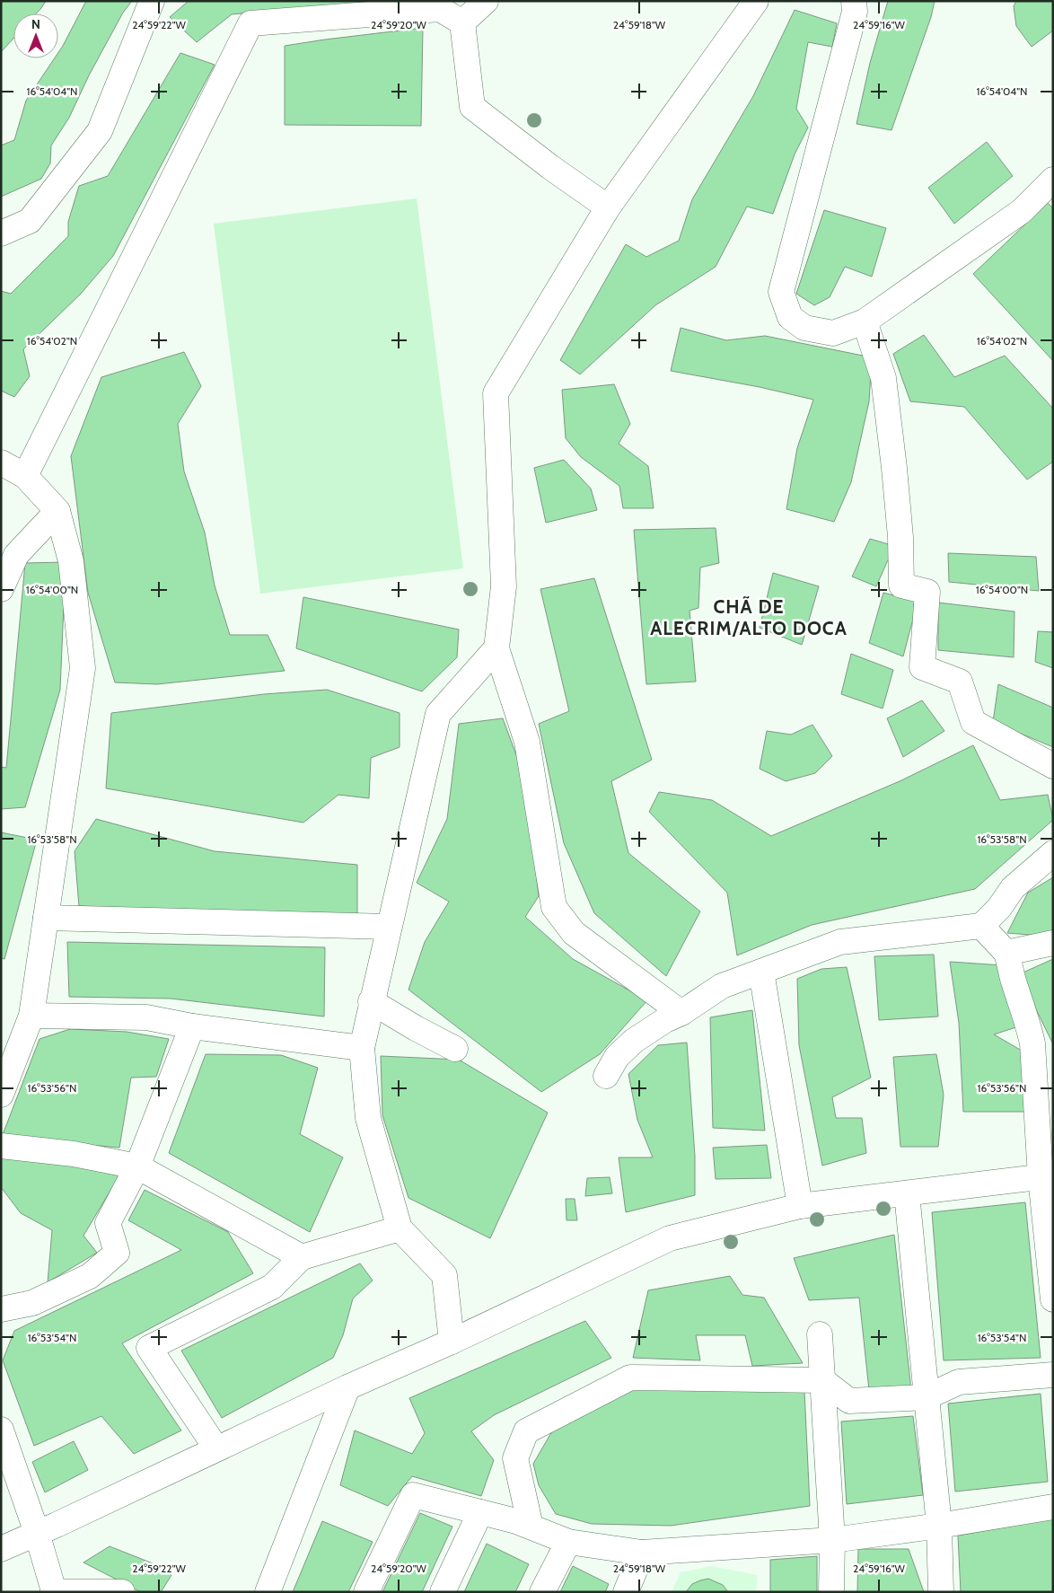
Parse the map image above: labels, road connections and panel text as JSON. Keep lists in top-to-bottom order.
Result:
{
  "districts": ["CHÃ DE ALECRIM/ALTO DOCA"],
  "north": "top",
  "coordinates": [
    "24°59'22\"W",
    "24°59'20\"W",
    "24°59'18\"W",
    "24°59'16\"W",
    "16°54'04\"N",
    "16°54'02\"N",
    "16°54'00\"N",
    "16°53'58\"N",
    "16°53'56\"N",
    "16°53'54\"N"
  ]
}
